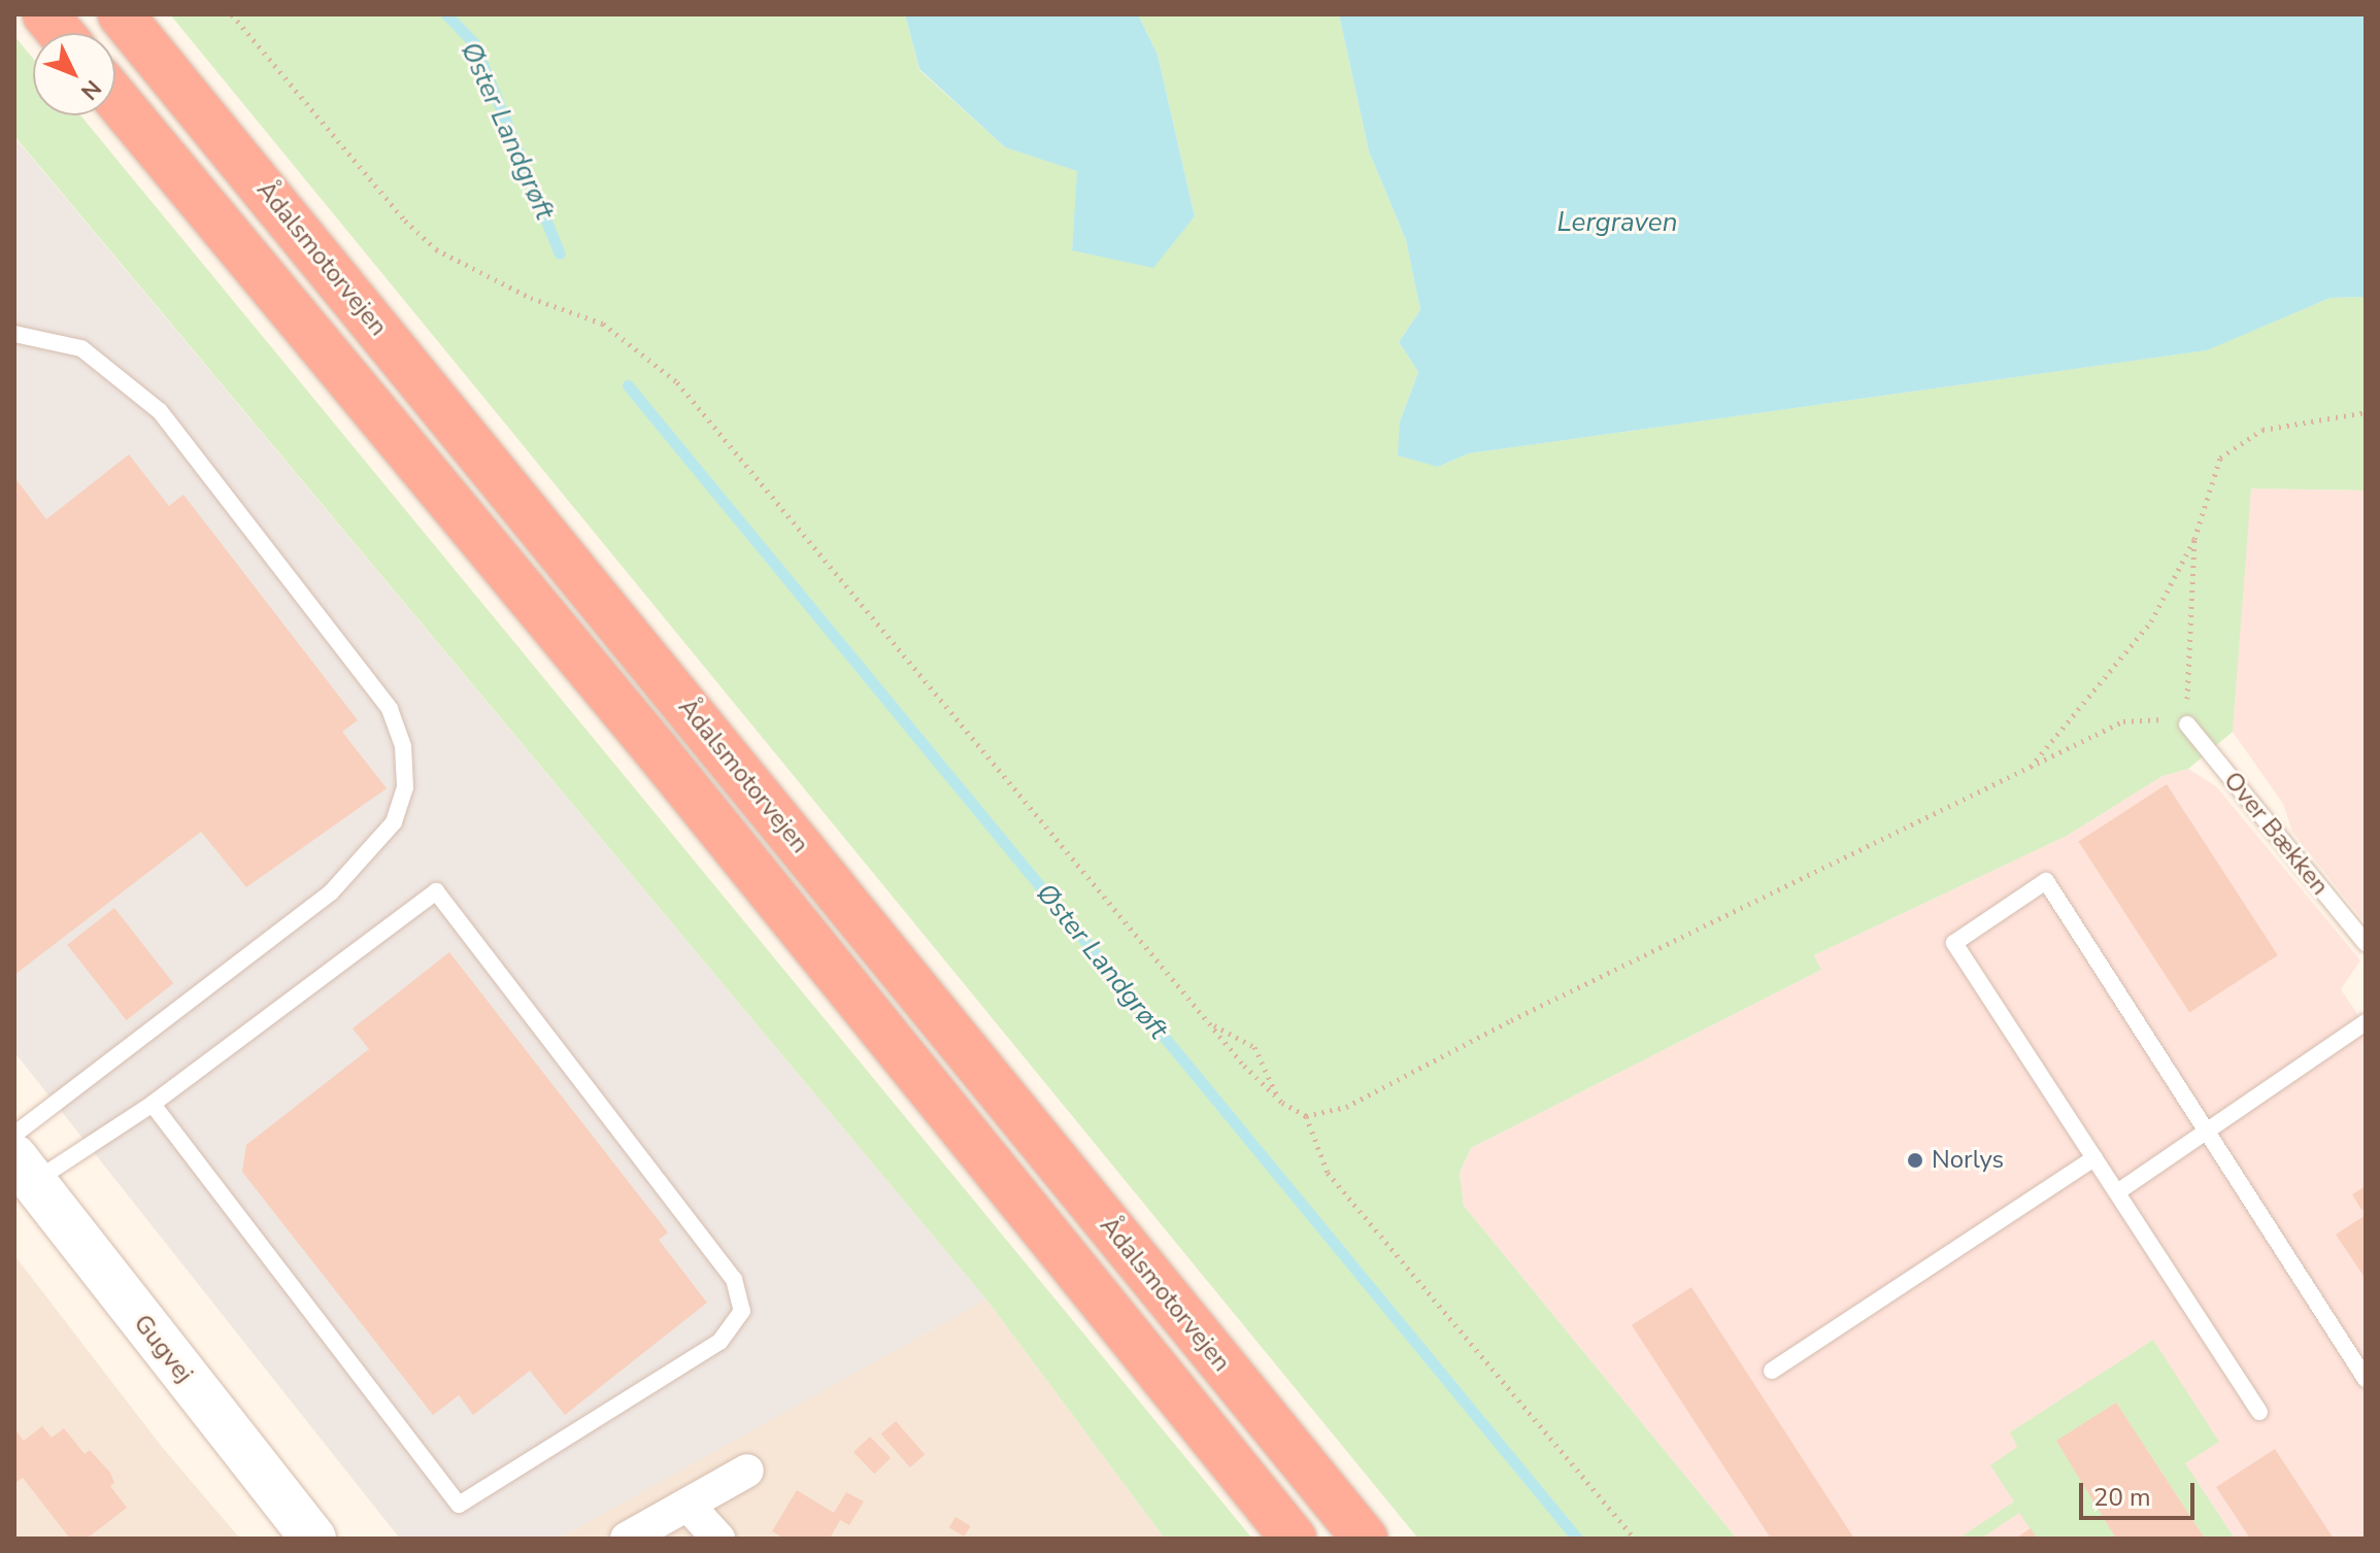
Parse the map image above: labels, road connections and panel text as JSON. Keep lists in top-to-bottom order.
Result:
{
  "streets": {
    "highway": ["Ådalsmotorvejen"],
    "street": ["Gugvej"],
    "lane": ["Over Bækken"]
  },
  "water": ["Øster Landgrøft", "Lergraven"],
  "places": ["Norlys"],
  "scale_bar": "20 m",
  "north": "bottom right"
}
